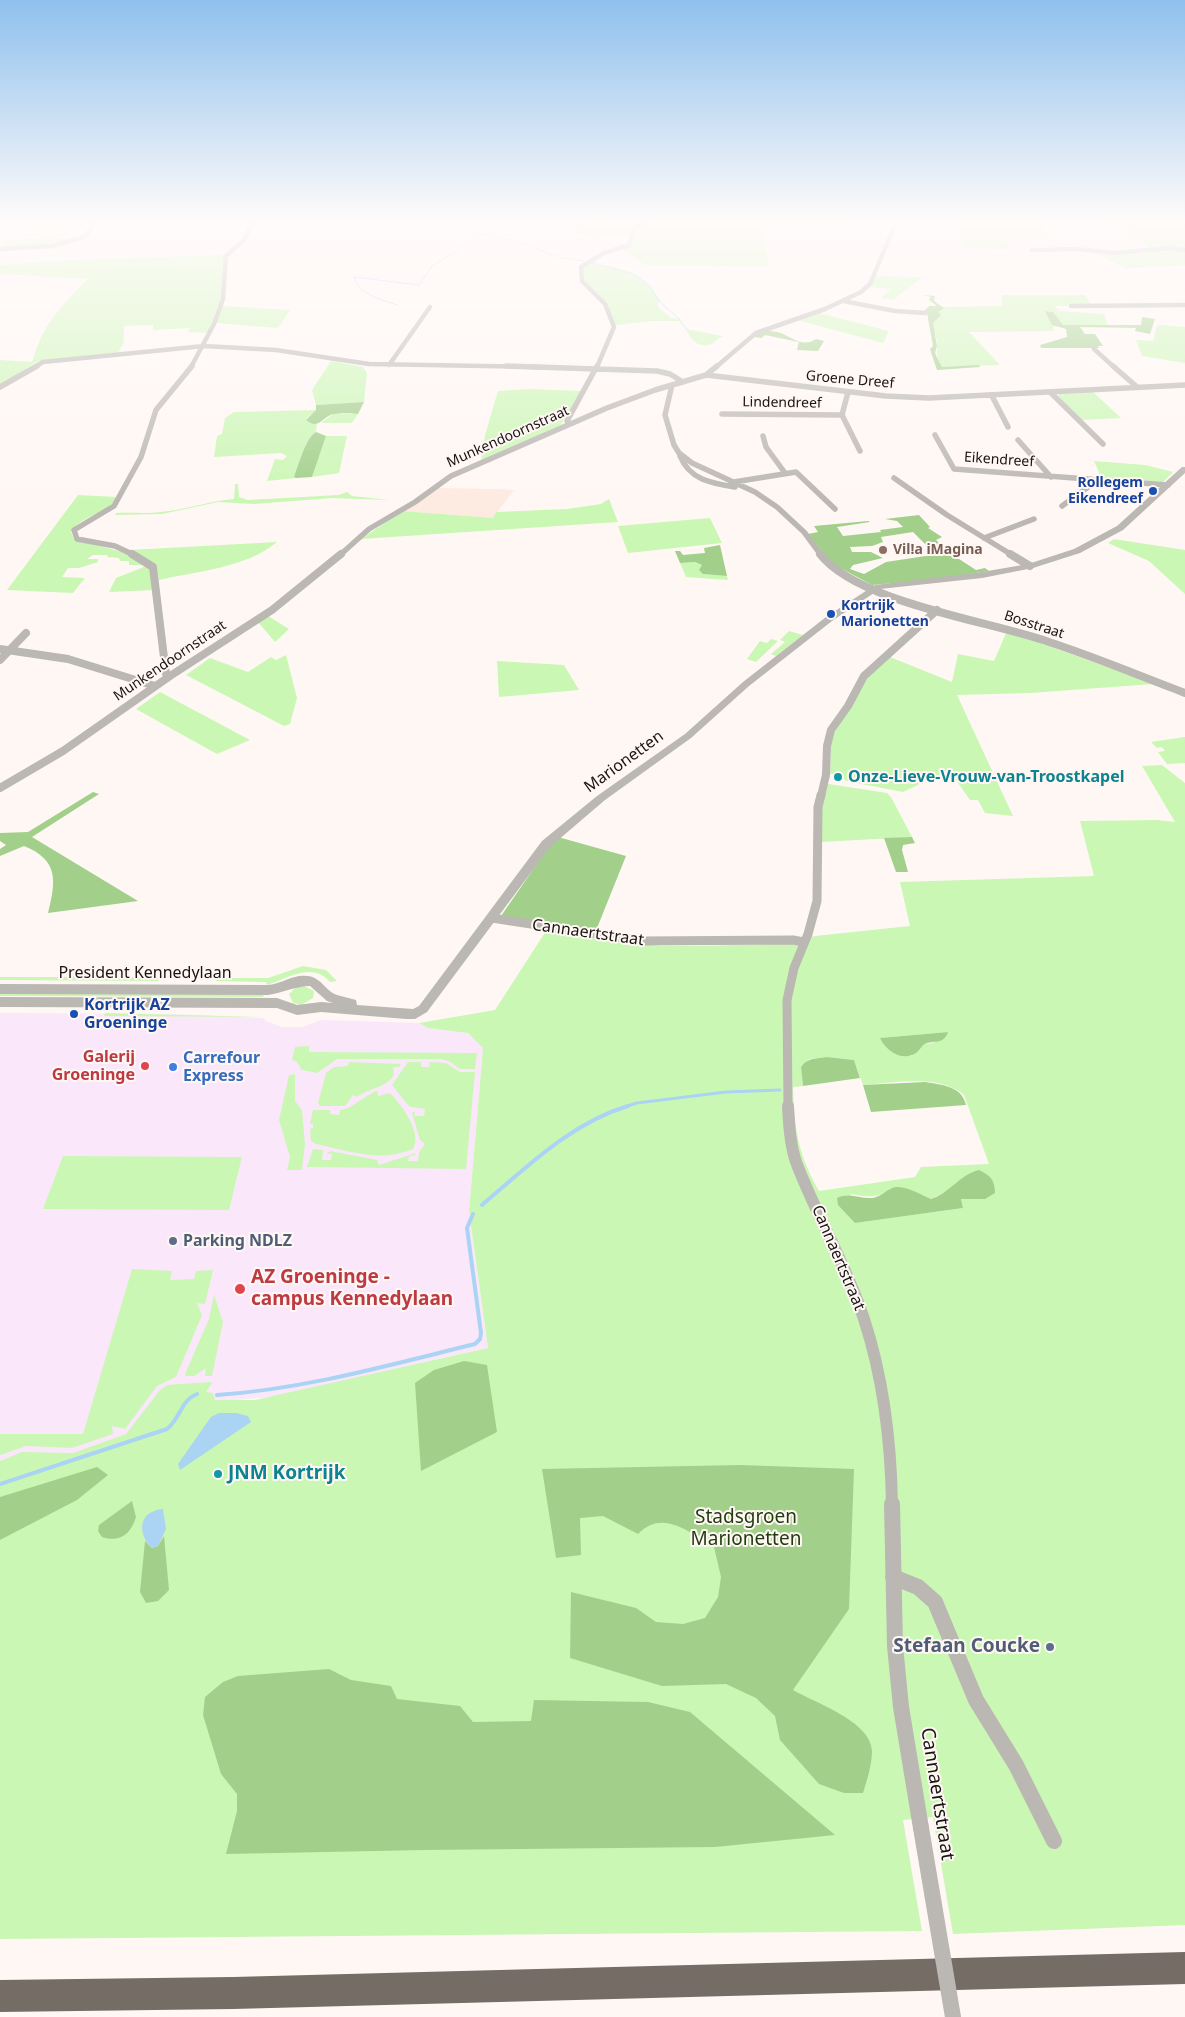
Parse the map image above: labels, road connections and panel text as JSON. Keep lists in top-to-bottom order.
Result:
{
  "streets": {
    "street": [
      "Groene Dreef",
      "Lindendreef",
      "Munkendoornstraat",
      "Eikendreef",
      "Bosstraat",
      "Marionetten",
      "Cannaertstraat",
      "President Kennedylaan"
    ]
  },
  "crossings": [
    ["Groene Dreef", "Lindendreef"],
    ["Groene Dreef", "Munkendoornstraat"],
    ["Bosstraat", "Marionetten"],
    ["Bosstraat", "Cannaertstraat"],
    ["Marionetten", "Cannaertstraat"],
    ["Marionetten", "President Kennedylaan"]
  ],
  "parks": ["Stadsgroen Marionetten"],
  "places": [
    "Rollegem Eikendreef",
    "Vil!a iMagina",
    "Kortrijk Marionetten",
    "Onze-Lieve-Vrouw-van-Troostkapel",
    "Kortrijk AZ Groeninge",
    "Galerij Groeninge",
    "Carrefour Express",
    "Parking NDLZ",
    "AZ Groeninge - campus Kennedylaan",
    "JNM Kortrijk",
    "Stefaan Coucke"
  ]
}
